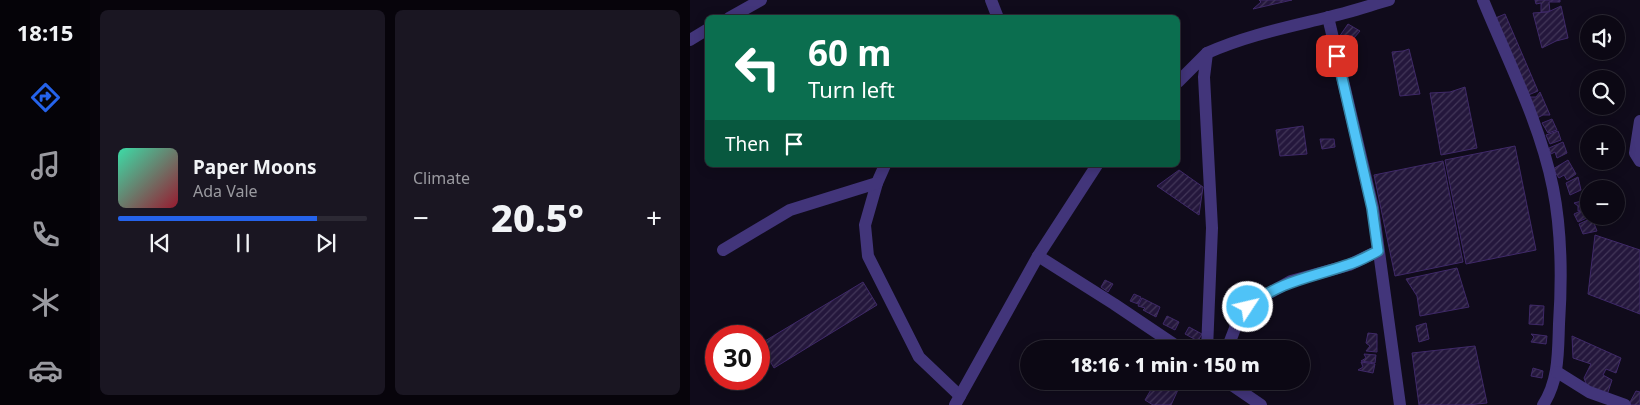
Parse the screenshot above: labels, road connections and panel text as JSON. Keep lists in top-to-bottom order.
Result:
{
  "page": {
    "tabs": "18:15",
    "tile": "Climate",
    "map_buttons": ["+", "−"],
    "turn": ["60 m", "Turn left"],
    "then": "Then",
    "song": ["Paper Moons", "Ada Vale"],
    "heat": ["−", "20.5°", "+"],
    "limit": "30",
    "trip": "18:16 · 1 min · 150 m"
  }
}
